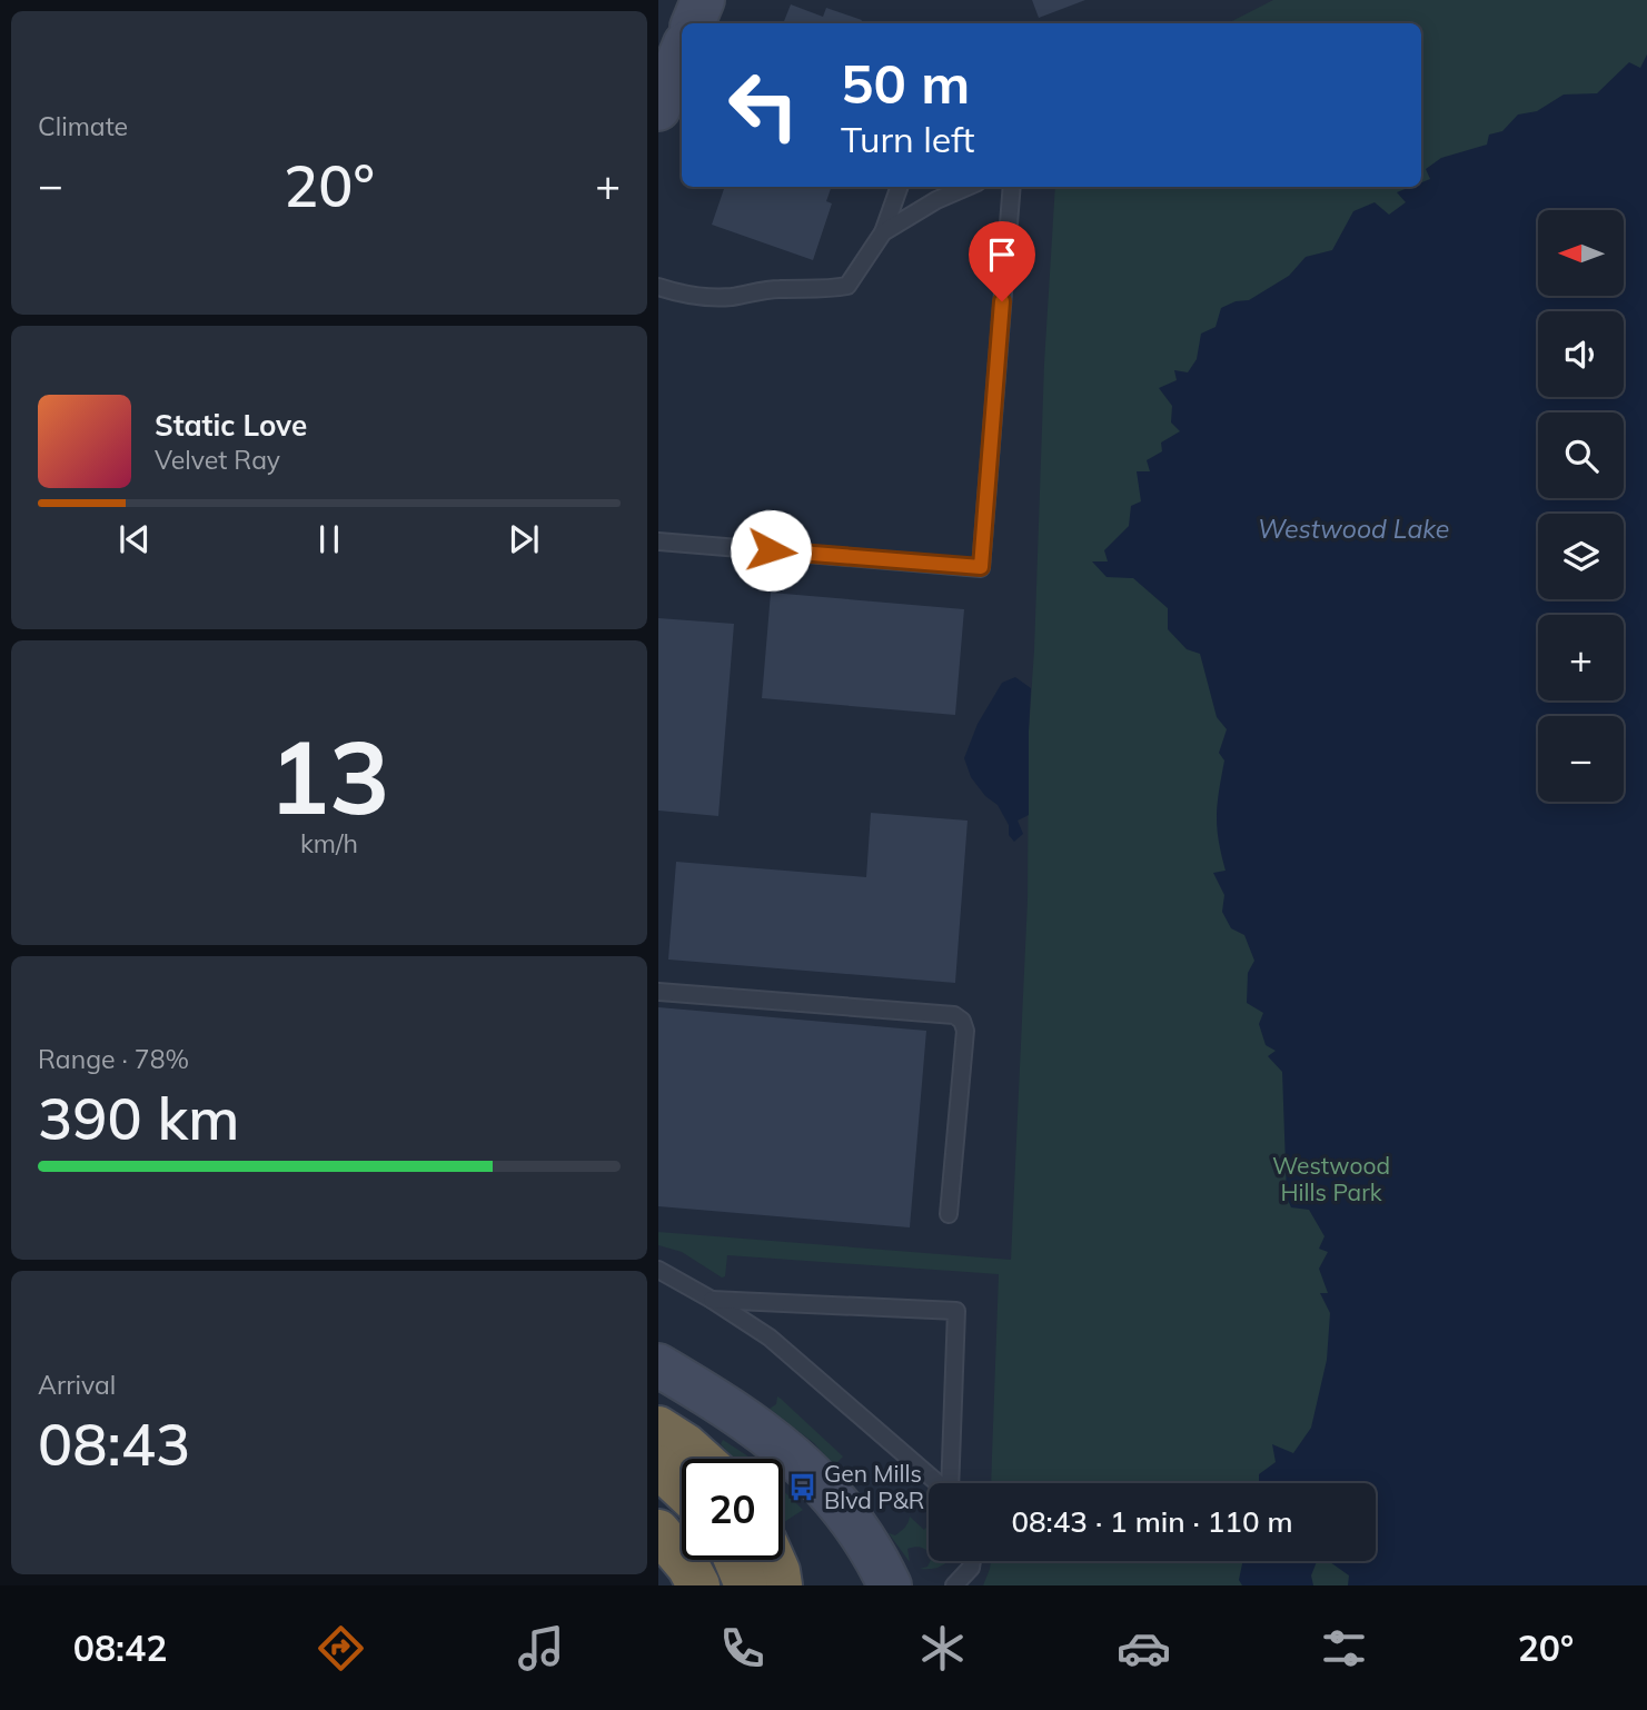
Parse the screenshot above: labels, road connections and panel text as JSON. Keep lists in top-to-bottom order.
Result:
{
  "water": ["Westwood Lake"],
  "parks": ["Westwood Hills Park"],
  "places": {
    "bus stop": ["Gen Mills Blvd P&R"]
  },
  "north": "left",
  "page": {
    "tile": [
      "Climate",
      ["13", "km/h"],
      ["Range · 78%", "390 km"],
      ["Arrival", "08:43"]
    ],
    "turn": ["50 m", "Turn left"],
    "heat": ["−", "20°", "+"],
    "map_buttons": ["+", "−"],
    "song": ["Static Love", "Velvet Ray"],
    "limit": "20",
    "trip": "08:43 · 1 min · 110 m",
    "tabs": ["08:42", "20°"]
  }
}
